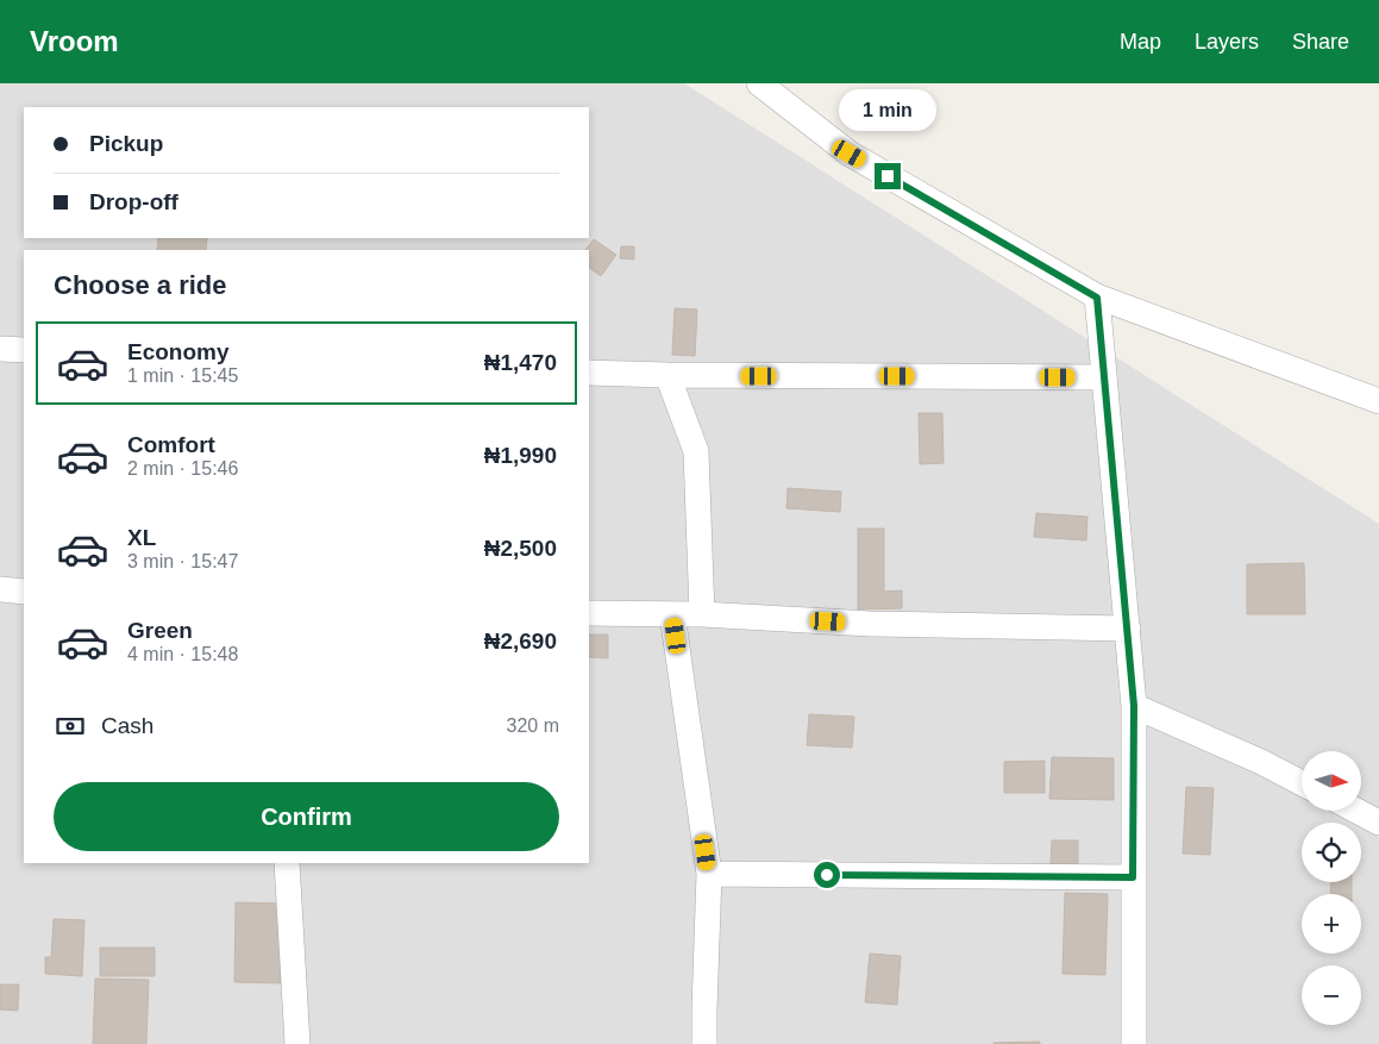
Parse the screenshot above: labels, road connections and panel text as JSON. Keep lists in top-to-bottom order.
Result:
{
  "north": "right",
  "page": {
    "header": "Vroom",
    "nav": ["Map", "Layers", "Share"],
    "bubble": "1 min",
    "banner": ["Pickup", "Drop-off"],
    "heading": "Choose a ride",
    "list": [
      {
        "name": "Economy",
        "note": "1 min · 15:45",
        "value": "₦1,470"
      },
      {
        "name": "Comfort",
        "note": "2 min · 15:46",
        "value": "₦1,990"
      },
      {
        "name": "XL",
        "note": "3 min · 15:47",
        "value": "₦2,500"
      },
      {
        "name": "Green",
        "note": "4 min · 15:48",
        "value": "₦2,690"
      }
    ],
    "pay": ["Cash", "320 m"],
    "map_buttons": ["+", "−"],
    "buttons": "Confirm"
  }
}
